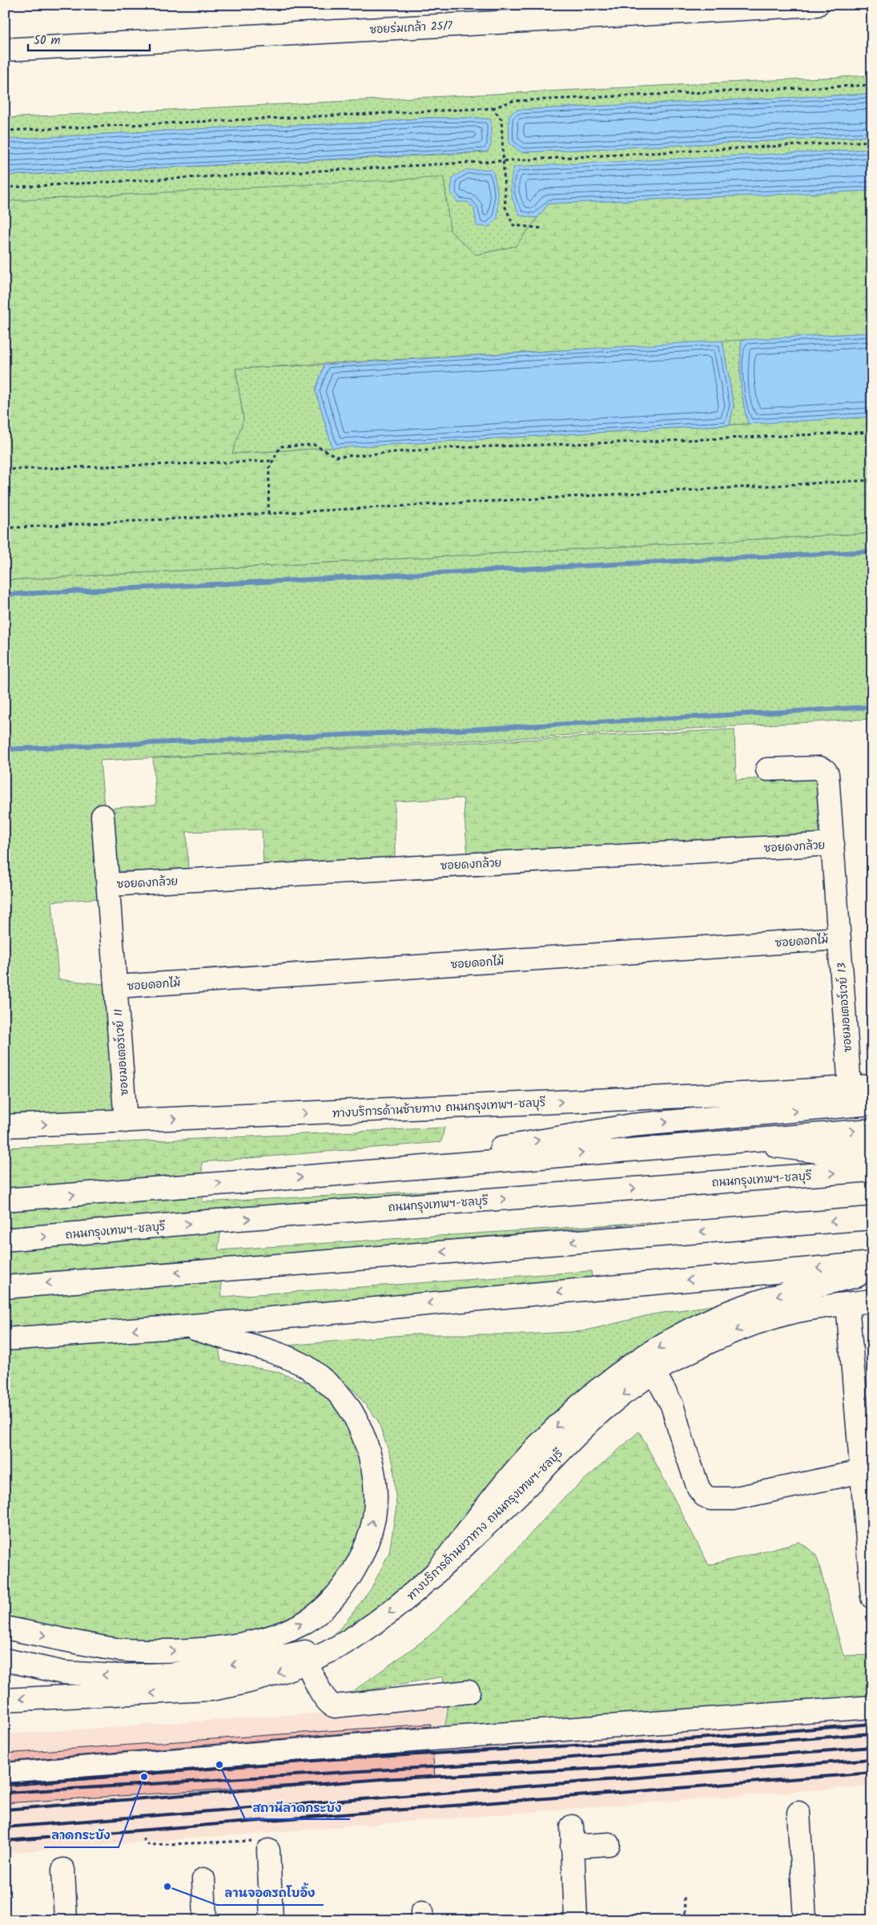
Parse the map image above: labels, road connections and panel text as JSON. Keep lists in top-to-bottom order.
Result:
{
  "streets": {
    "main road": [
      "ซอยร่มเกล้า 25/7",
      "ซอยดงกล้วย",
      "ซอยดอกไม้",
      "ซอยมอเตอร์เวย์ 13",
      "ซอยมอเตอร์เวย์ 11",
      "ทางบริการด้านซ้ายทาง ถนนกรุงเทพฯ-ชลบุรี",
      "ถนนกรุงเทพฯ-ชลบุรี",
      "ทางบริการด้านขวาทาง ถนนกรุงเทพฯ-ชลบุรี"
    ]
  },
  "crossings": [
    ["ซอยดงกล้วย", "ซอยมอเตอร์เวย์ 13"],
    ["ซอยดงกล้วย", "ซอยมอเตอร์เวย์ 11"],
    ["ซอยดอกไม้", "ซอยมอเตอร์เวย์ 13"],
    ["ซอยดอกไม้", "ซอยมอเตอร์เวย์ 11"],
    ["ซอยมอเตอร์เวย์ 13", "ทางบริการด้านซ้ายทาง ถนนกรุงเทพฯ-ชลบุรี"],
    ["ซอยมอเตอร์เวย์ 11", "ทางบริการด้านซ้ายทาง ถนนกรุงเทพฯ-ชลบุรี"]
  ],
  "places": ["สถานีลาดกระบัง", "ลาดกระบัง", "ลานจอดรถโบอิ้ง"],
  "scale_bar": "50 m"
}
